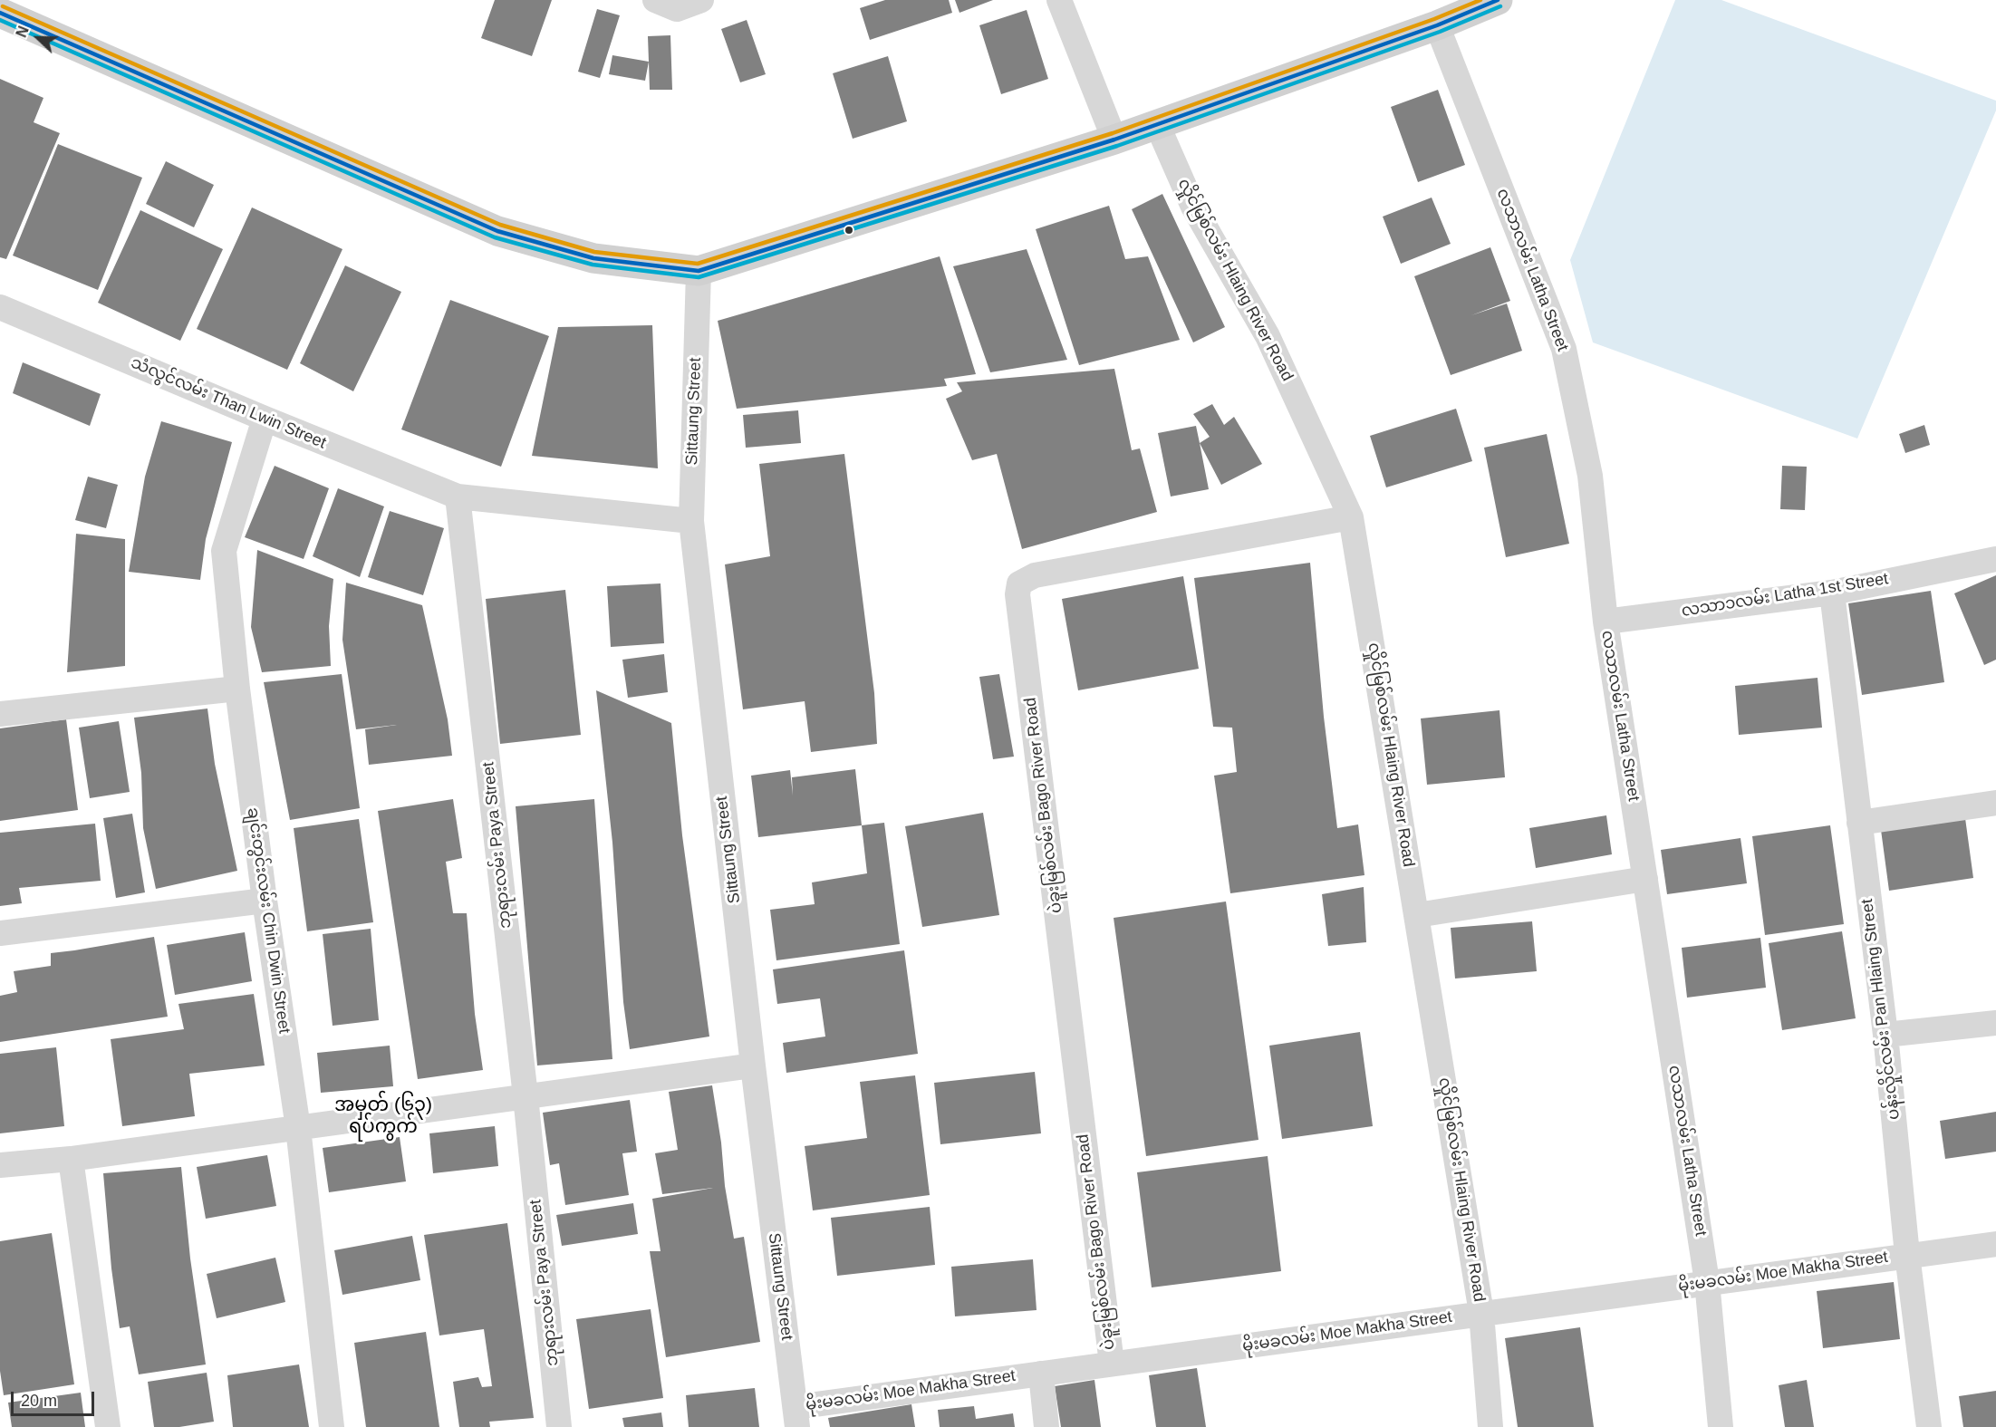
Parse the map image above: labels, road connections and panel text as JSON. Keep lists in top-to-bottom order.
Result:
{
  "streets": {
    "street": [
      "လသာလမ်း Latha Street",
      "လှိုင်မြစ်လမ်း Hlaing River Road",
      "သံလွင်လမ်း Than Lwin Street",
      "Sittaung Street",
      "လသာ၁လမ်း Latha 1st Street",
      "ပဲခူးမြစ်လမ်း Bago River Road",
      "ဘုရားလမ်း Paya Street",
      "ချင်းတွင်းလမ်း Chin Dwin Street",
      "ပန်းလှိုင်လမ်း Pan Hlaing Street",
      "မိုးမခလမ်း Moe Makha Street"
    ]
  },
  "crossings": [
    ["လသာလမ်း Latha Street", "လသာ၁လမ်း Latha 1st Street"],
    ["လသာလမ်း Latha Street", "မိုးမခလမ်း Moe Makha Street"],
    ["လှိုင်မြစ်လမ်း Hlaing River Road", "ပဲခူးမြစ်လမ်း Bago River Road"],
    ["လှိုင်မြစ်လမ်း Hlaing River Road", "မိုးမခလမ်း Moe Makha Street"],
    ["သံလွင်လမ်း Than Lwin Street", "ဘုရားလမ်း Paya Street"],
    ["သံလွင်လမ်း Than Lwin Street", "ချင်းတွင်းလမ်း Chin Dwin Street"],
    ["Sittaung Street", "မိုးမခလမ်း Moe Makha Street"],
    ["လသာ၁လမ်း Latha 1st Street", "ပန်းလှိုင်လမ်း Pan Hlaing Street"],
    ["ပဲခူးမြစ်လမ်း Bago River Road", "မိုးမခလမ်း Moe Makha Street"],
    ["ပန်းလှိုင်လမ်း Pan Hlaing Street", "မိုးမခလမ်း Moe Makha Street"]
  ],
  "districts": ["အမှတ် (၆၃) ရပ်ကွက်"],
  "scale_bar": "20 m",
  "north": "left"
}
